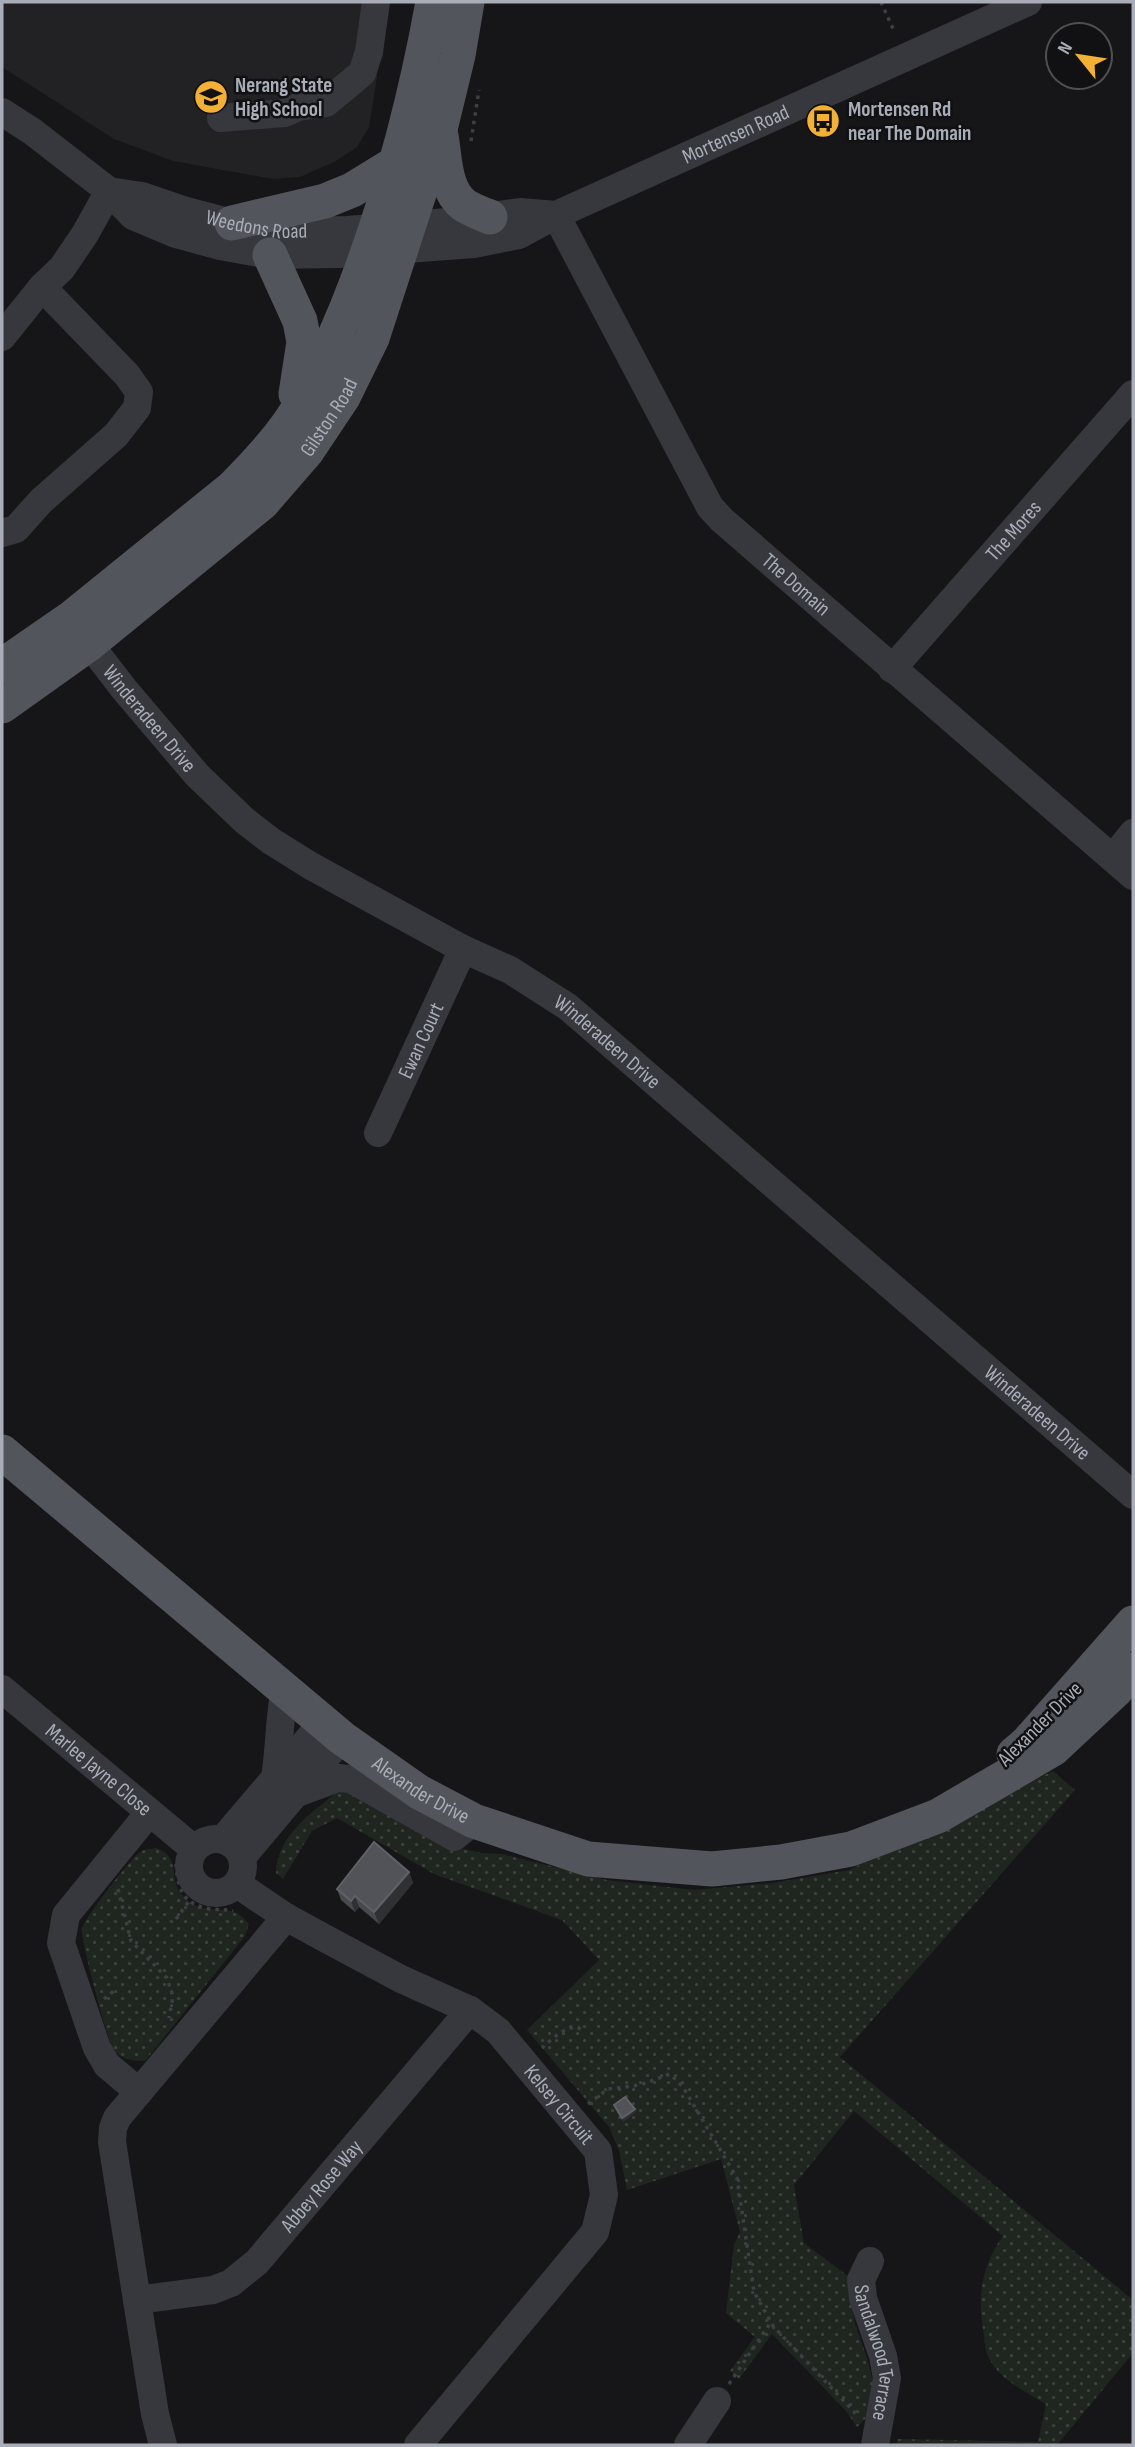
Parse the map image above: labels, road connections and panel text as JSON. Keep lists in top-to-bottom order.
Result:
{
  "streets": {
    "main road": ["Gilston Road", "Alexander Drive"],
    "street": [
      "Mortensen Road",
      "Weedons Road",
      "The Mores",
      "The Domain",
      "Winderadeen Drive",
      "Ewan Court",
      "Marlee Jayne Close",
      "Kelsey Circuit",
      "Abbey Rose Way",
      "Sandalwood Terrace"
    ]
  },
  "crossings": [
    ["Mortensen Road", "Weedons Road"],
    ["Mortensen Road", "Gilston Road"],
    ["Mortensen Road", "The Domain"],
    ["Weedons Road", "Gilston Road"],
    ["Gilston Road", "Winderadeen Drive"],
    ["The Mores", "The Domain"],
    ["Winderadeen Drive", "Ewan Court"],
    ["Kelsey Circuit", "Abbey Rose Way"]
  ],
  "places": {
    "school or university": ["Nerang State High School"],
    "bus stop": ["Mortensen Rd near The Domain"]
  },
  "north": "top left"
}
